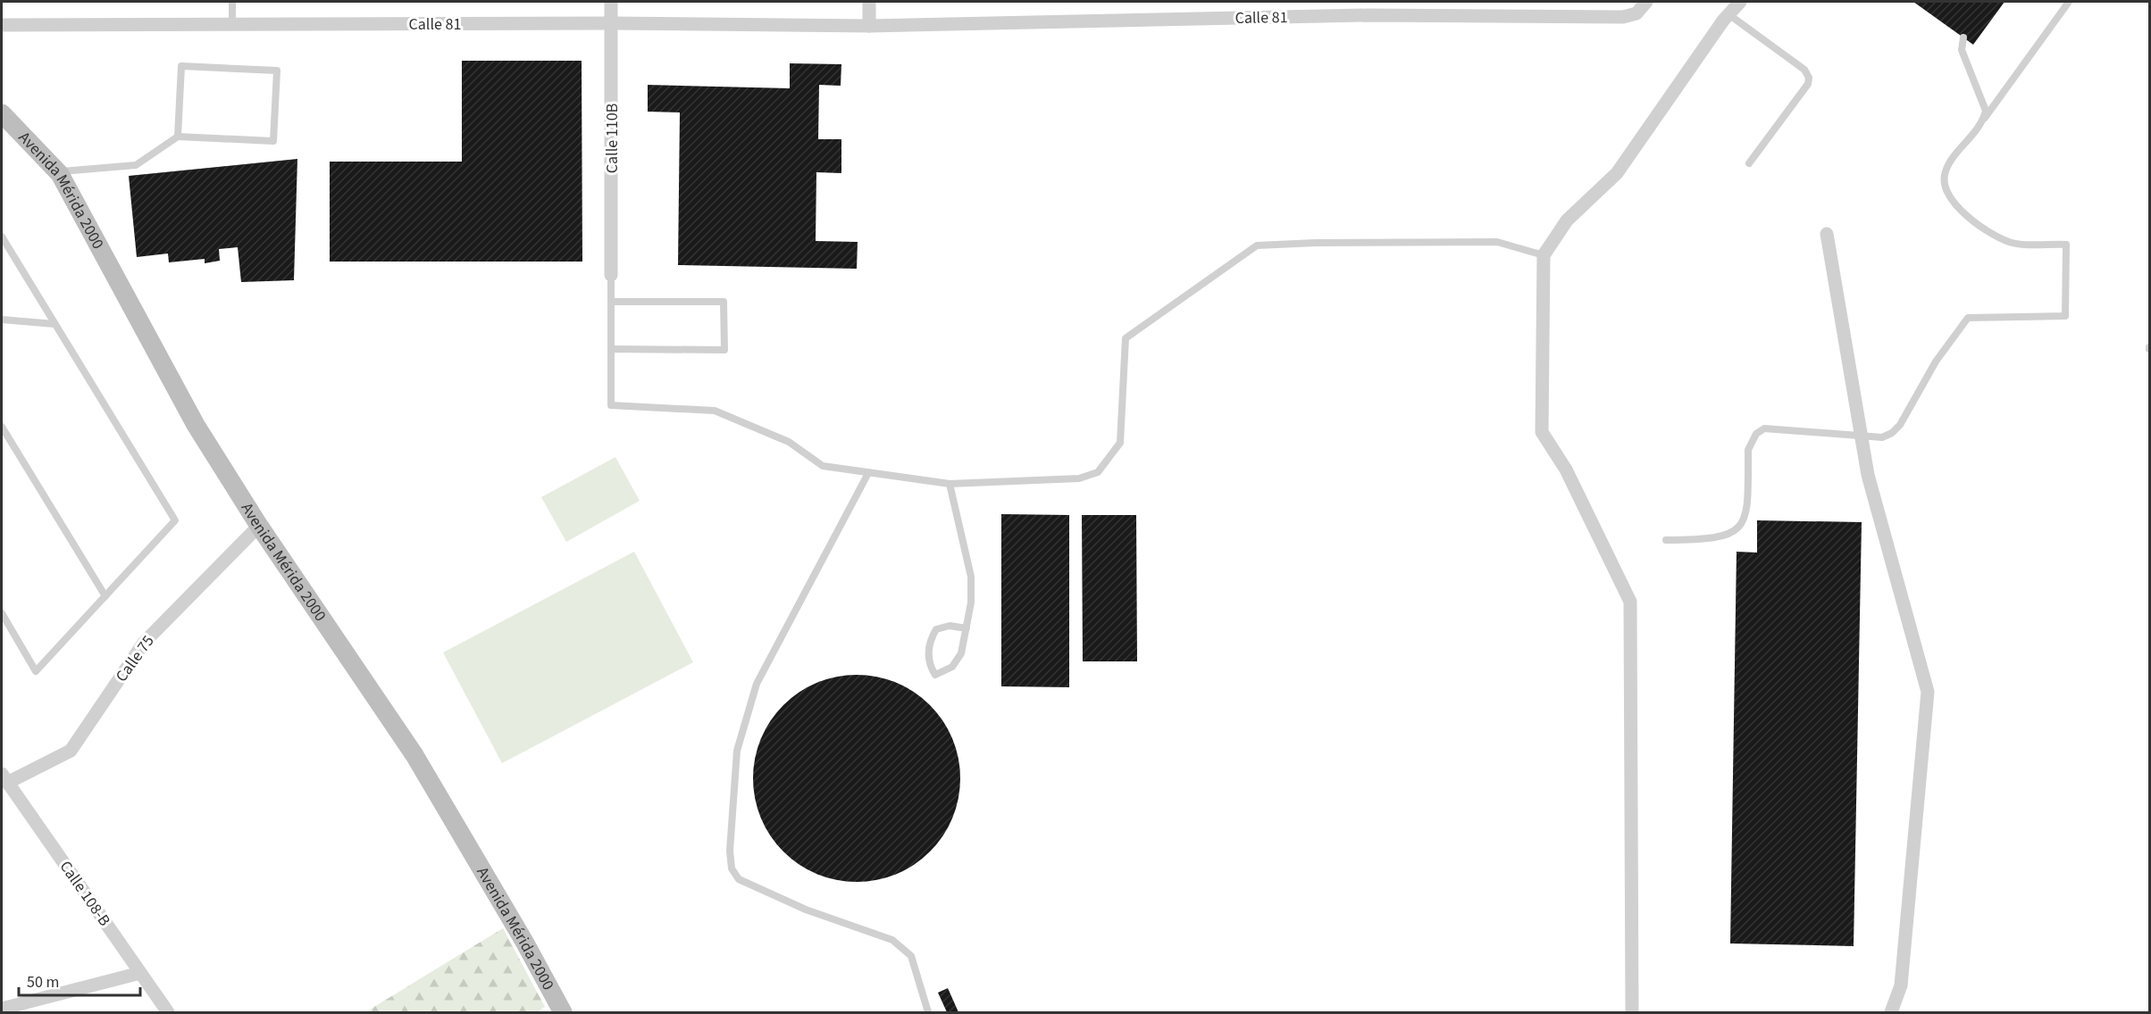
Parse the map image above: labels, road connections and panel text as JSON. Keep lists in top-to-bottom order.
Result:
{
  "streets": {
    "main road": ["Avenida Mérida 2000"],
    "street": [
      "Calle 81",
      "Calle 110B",
      "Calle 75",
      "Calle 108-B"
    ]
  },
  "crossings": [
    ["Calle 81", "Calle 110B"],
    ["Avenida Mérida 2000", "Calle 75"],
    ["Calle 75", "Calle 108-B"]
  ],
  "scale_bar": "50 m"
}
